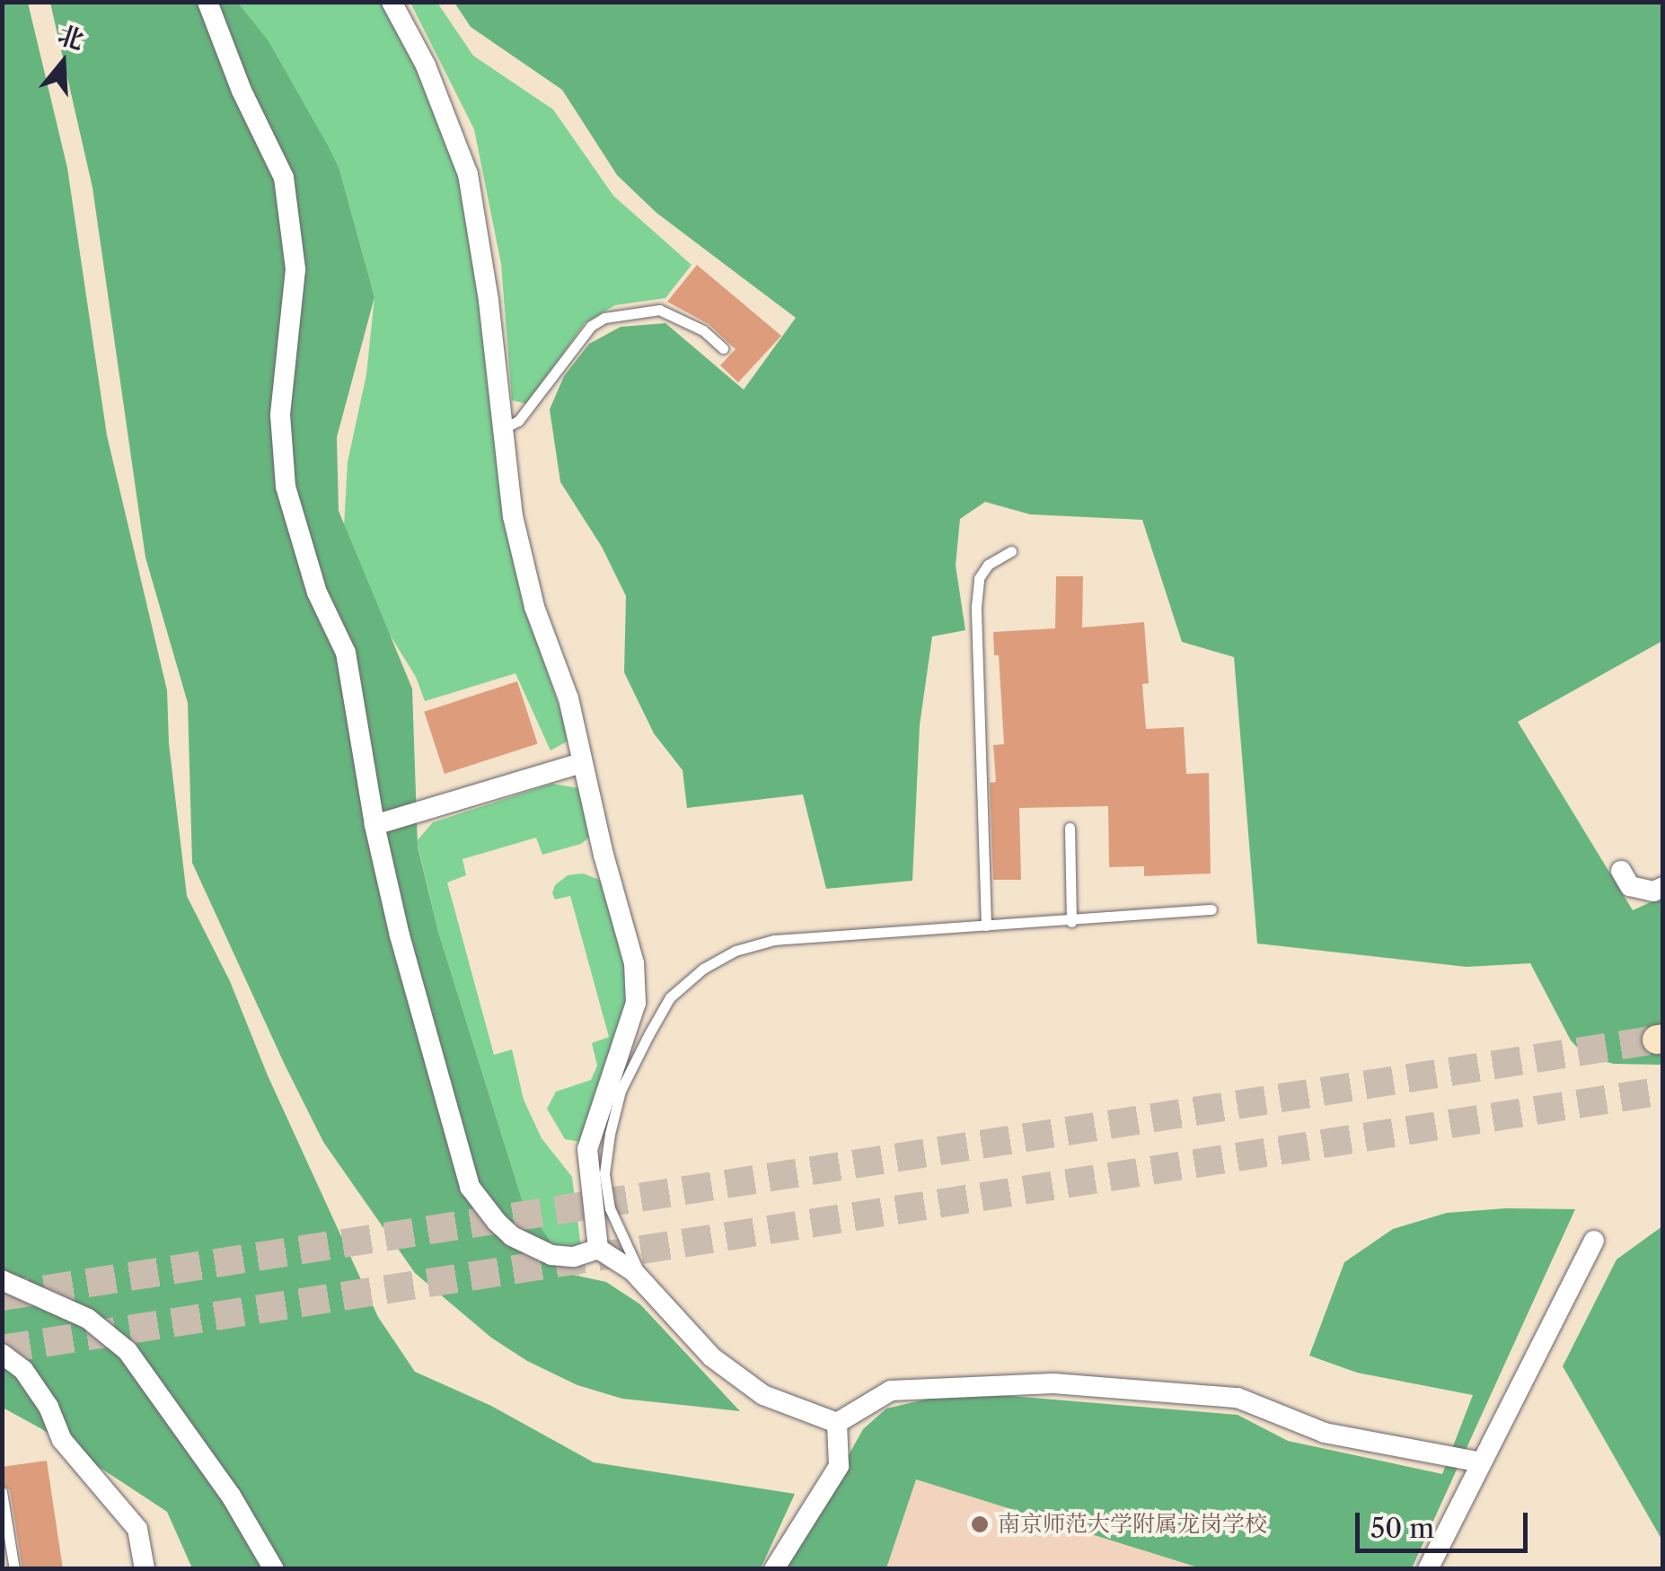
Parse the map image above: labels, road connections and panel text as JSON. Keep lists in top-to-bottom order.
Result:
{
  "places": ["南京师范大学附属龙岗学校"],
  "scale_bar": "50 m",
  "north": "top"
}
